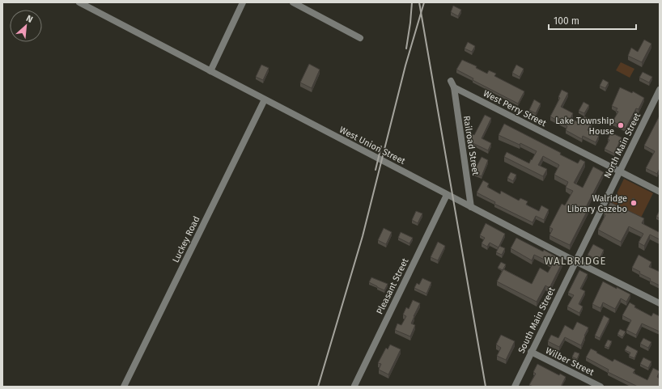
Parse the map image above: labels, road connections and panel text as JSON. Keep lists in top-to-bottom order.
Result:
{
  "streets": {
    "street": [
      "West Perry Street",
      "West Union Street",
      "Railroad Street",
      "North Main Street",
      "Luckey Road",
      "Pleasant Street",
      "South Main Street",
      "Wilber Street"
    ]
  },
  "crossings": [
    ["West Perry Street", "Railroad Street"],
    ["West Perry Street", "North Main Street"],
    ["West Union Street", "Railroad Street"],
    ["West Union Street", "North Main Street"],
    ["West Union Street", "Luckey Road"],
    ["West Union Street", "Pleasant Street"],
    ["West Union Street", "South Main Street"],
    ["North Main Street", "South Main Street"],
    ["South Main Street", "Wilber Street"]
  ],
  "districts": ["WALBRIDGE"],
  "places": ["Lake Township House", "Walridge Library Gazebo"],
  "scale_bar": "100 m",
  "north": "top right"
}
